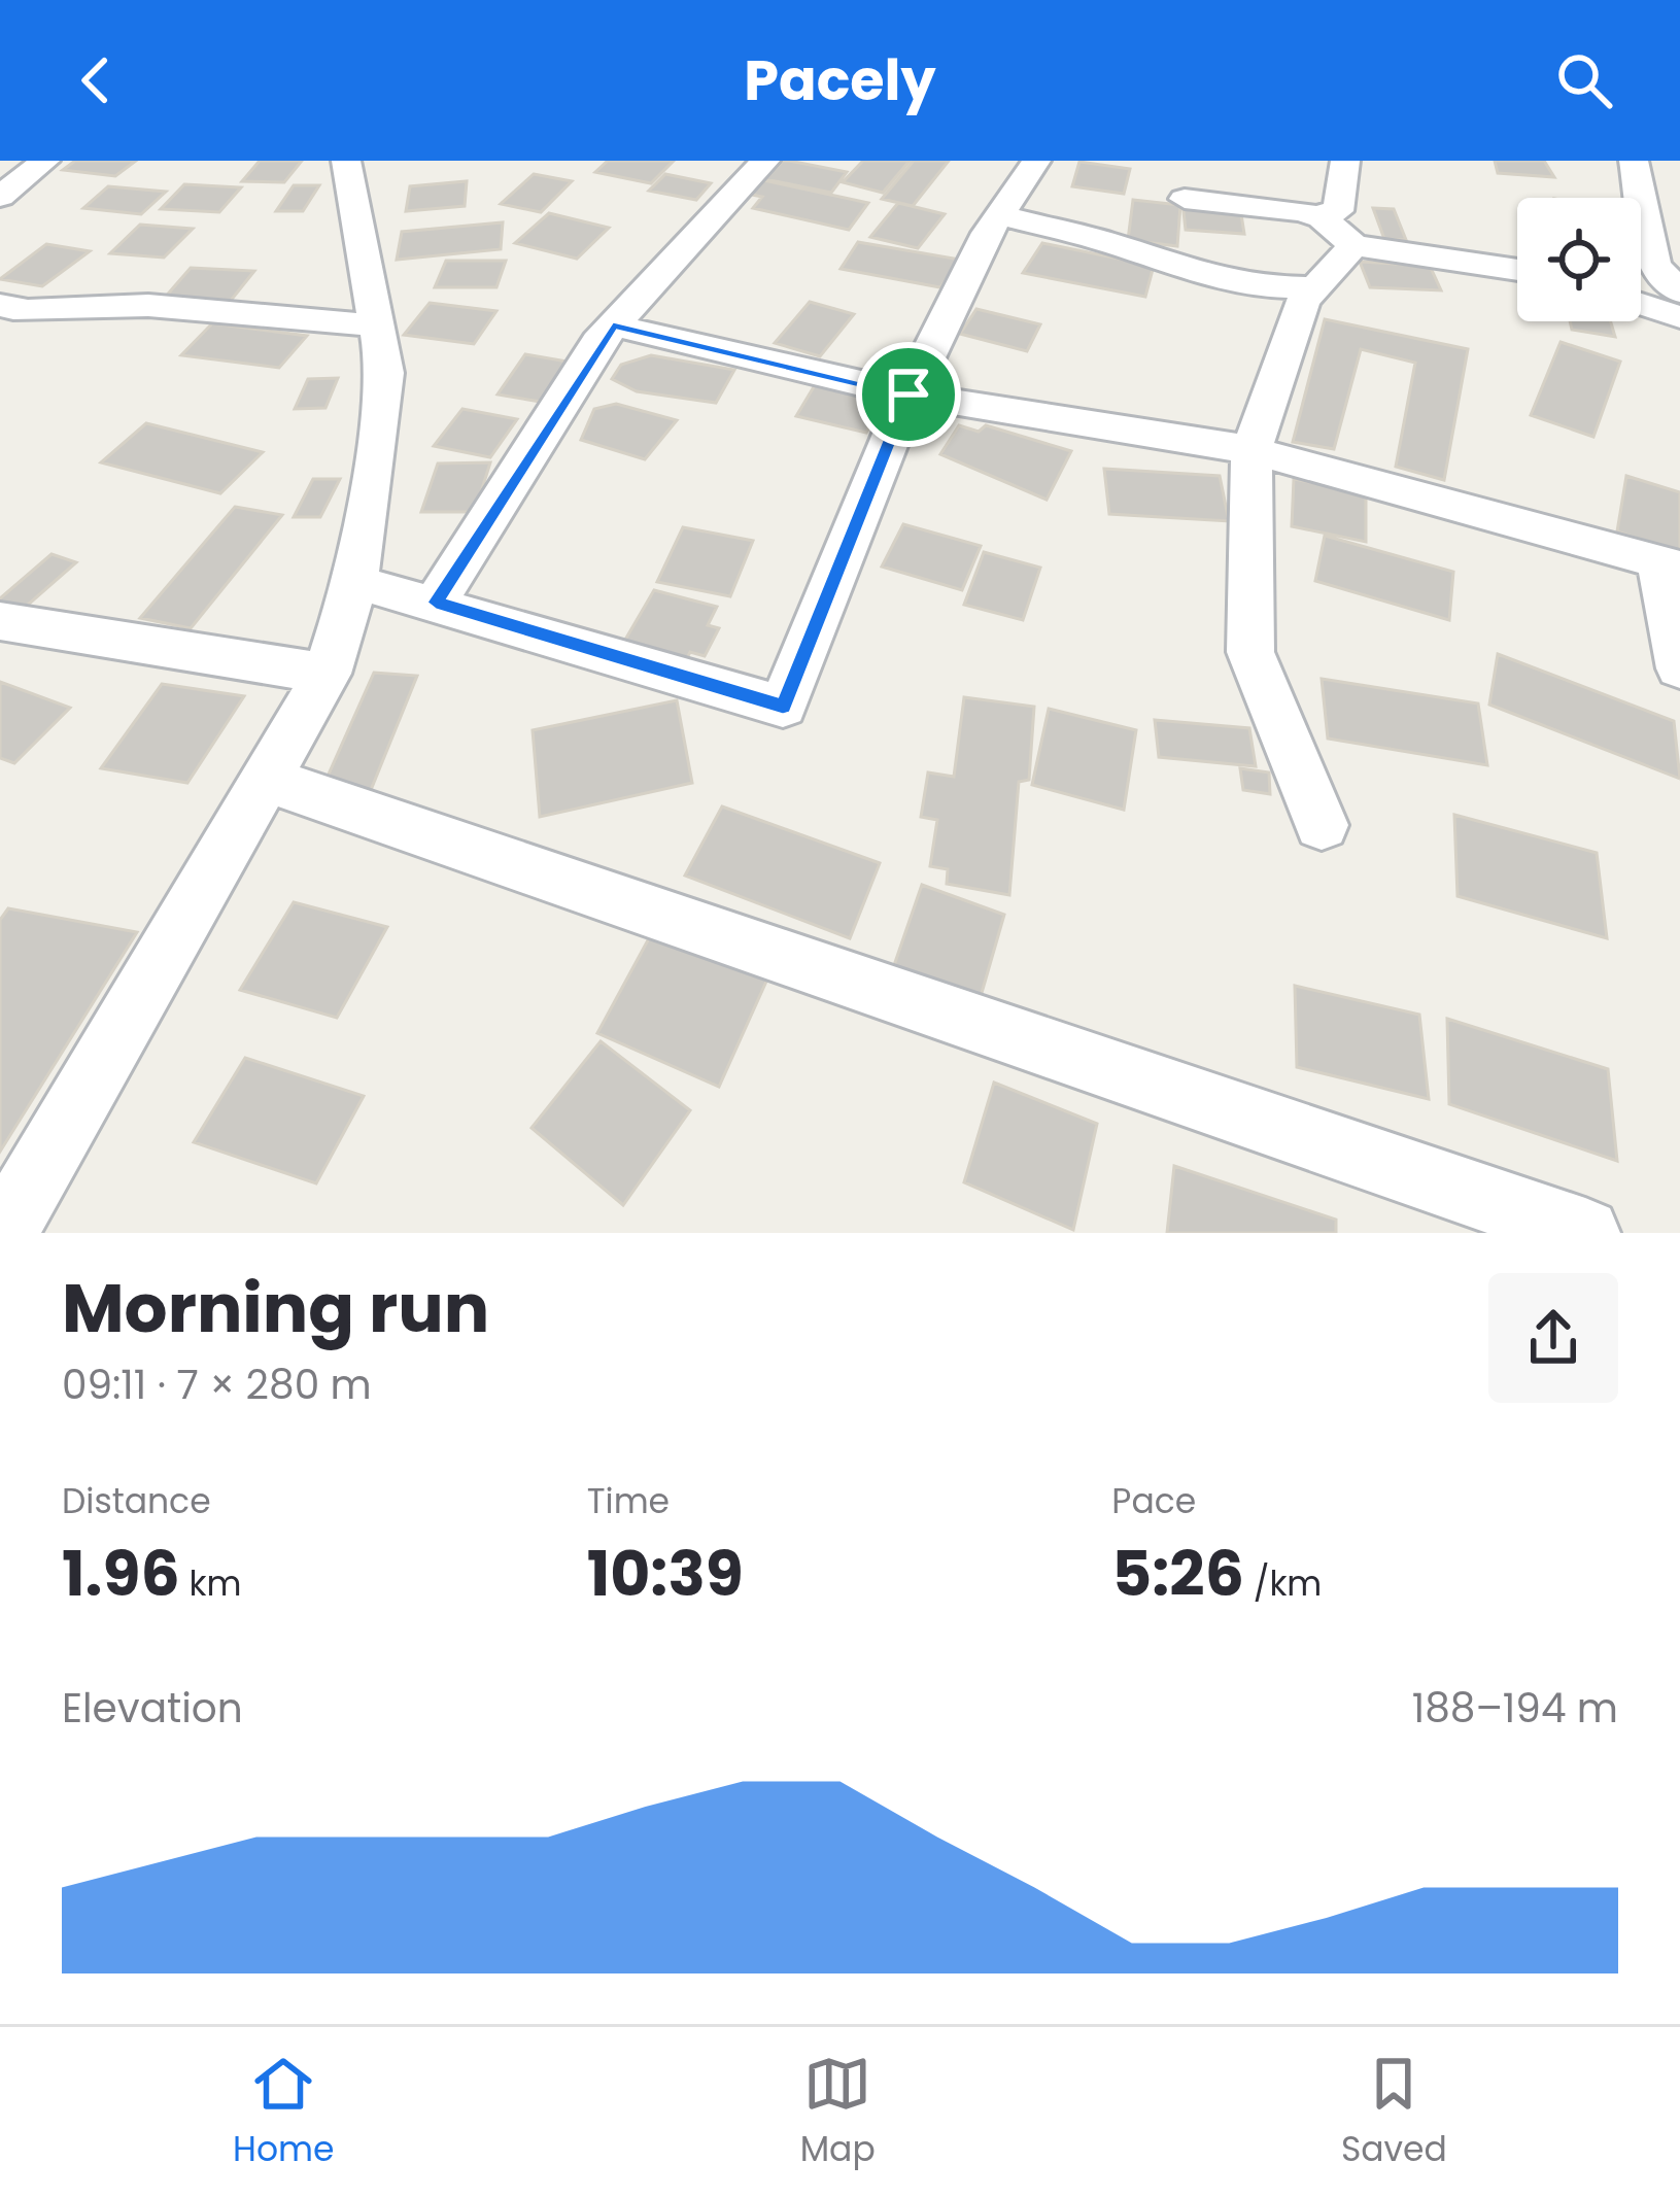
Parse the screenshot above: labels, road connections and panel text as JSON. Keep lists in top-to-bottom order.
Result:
{
  "page": {
    "header": "Pacely",
    "heading": ["Morning run", "09:11 · 7 × 280 m"],
    "stats": [
      ["Distance", "1.96 km"],
      ["Time", "10:39"],
      ["Pace", "5:26 /km"]
    ],
    "chart": ["Elevation", "188–194 m"],
    "tabs": ["Home", "Map", "Saved"]
  }
}
